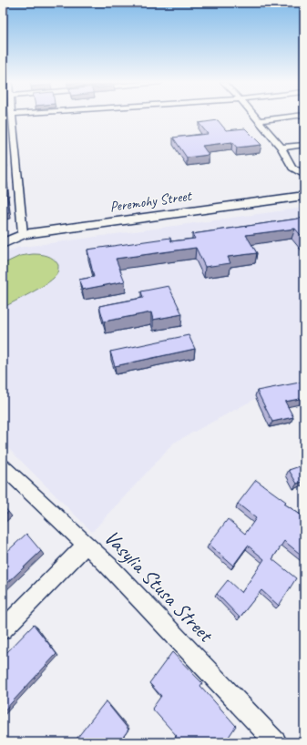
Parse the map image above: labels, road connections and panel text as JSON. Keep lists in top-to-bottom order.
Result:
{
  "streets": {
    "street": ["Peremohy Street", "Vasylia Stusa Street"]
  }
}
